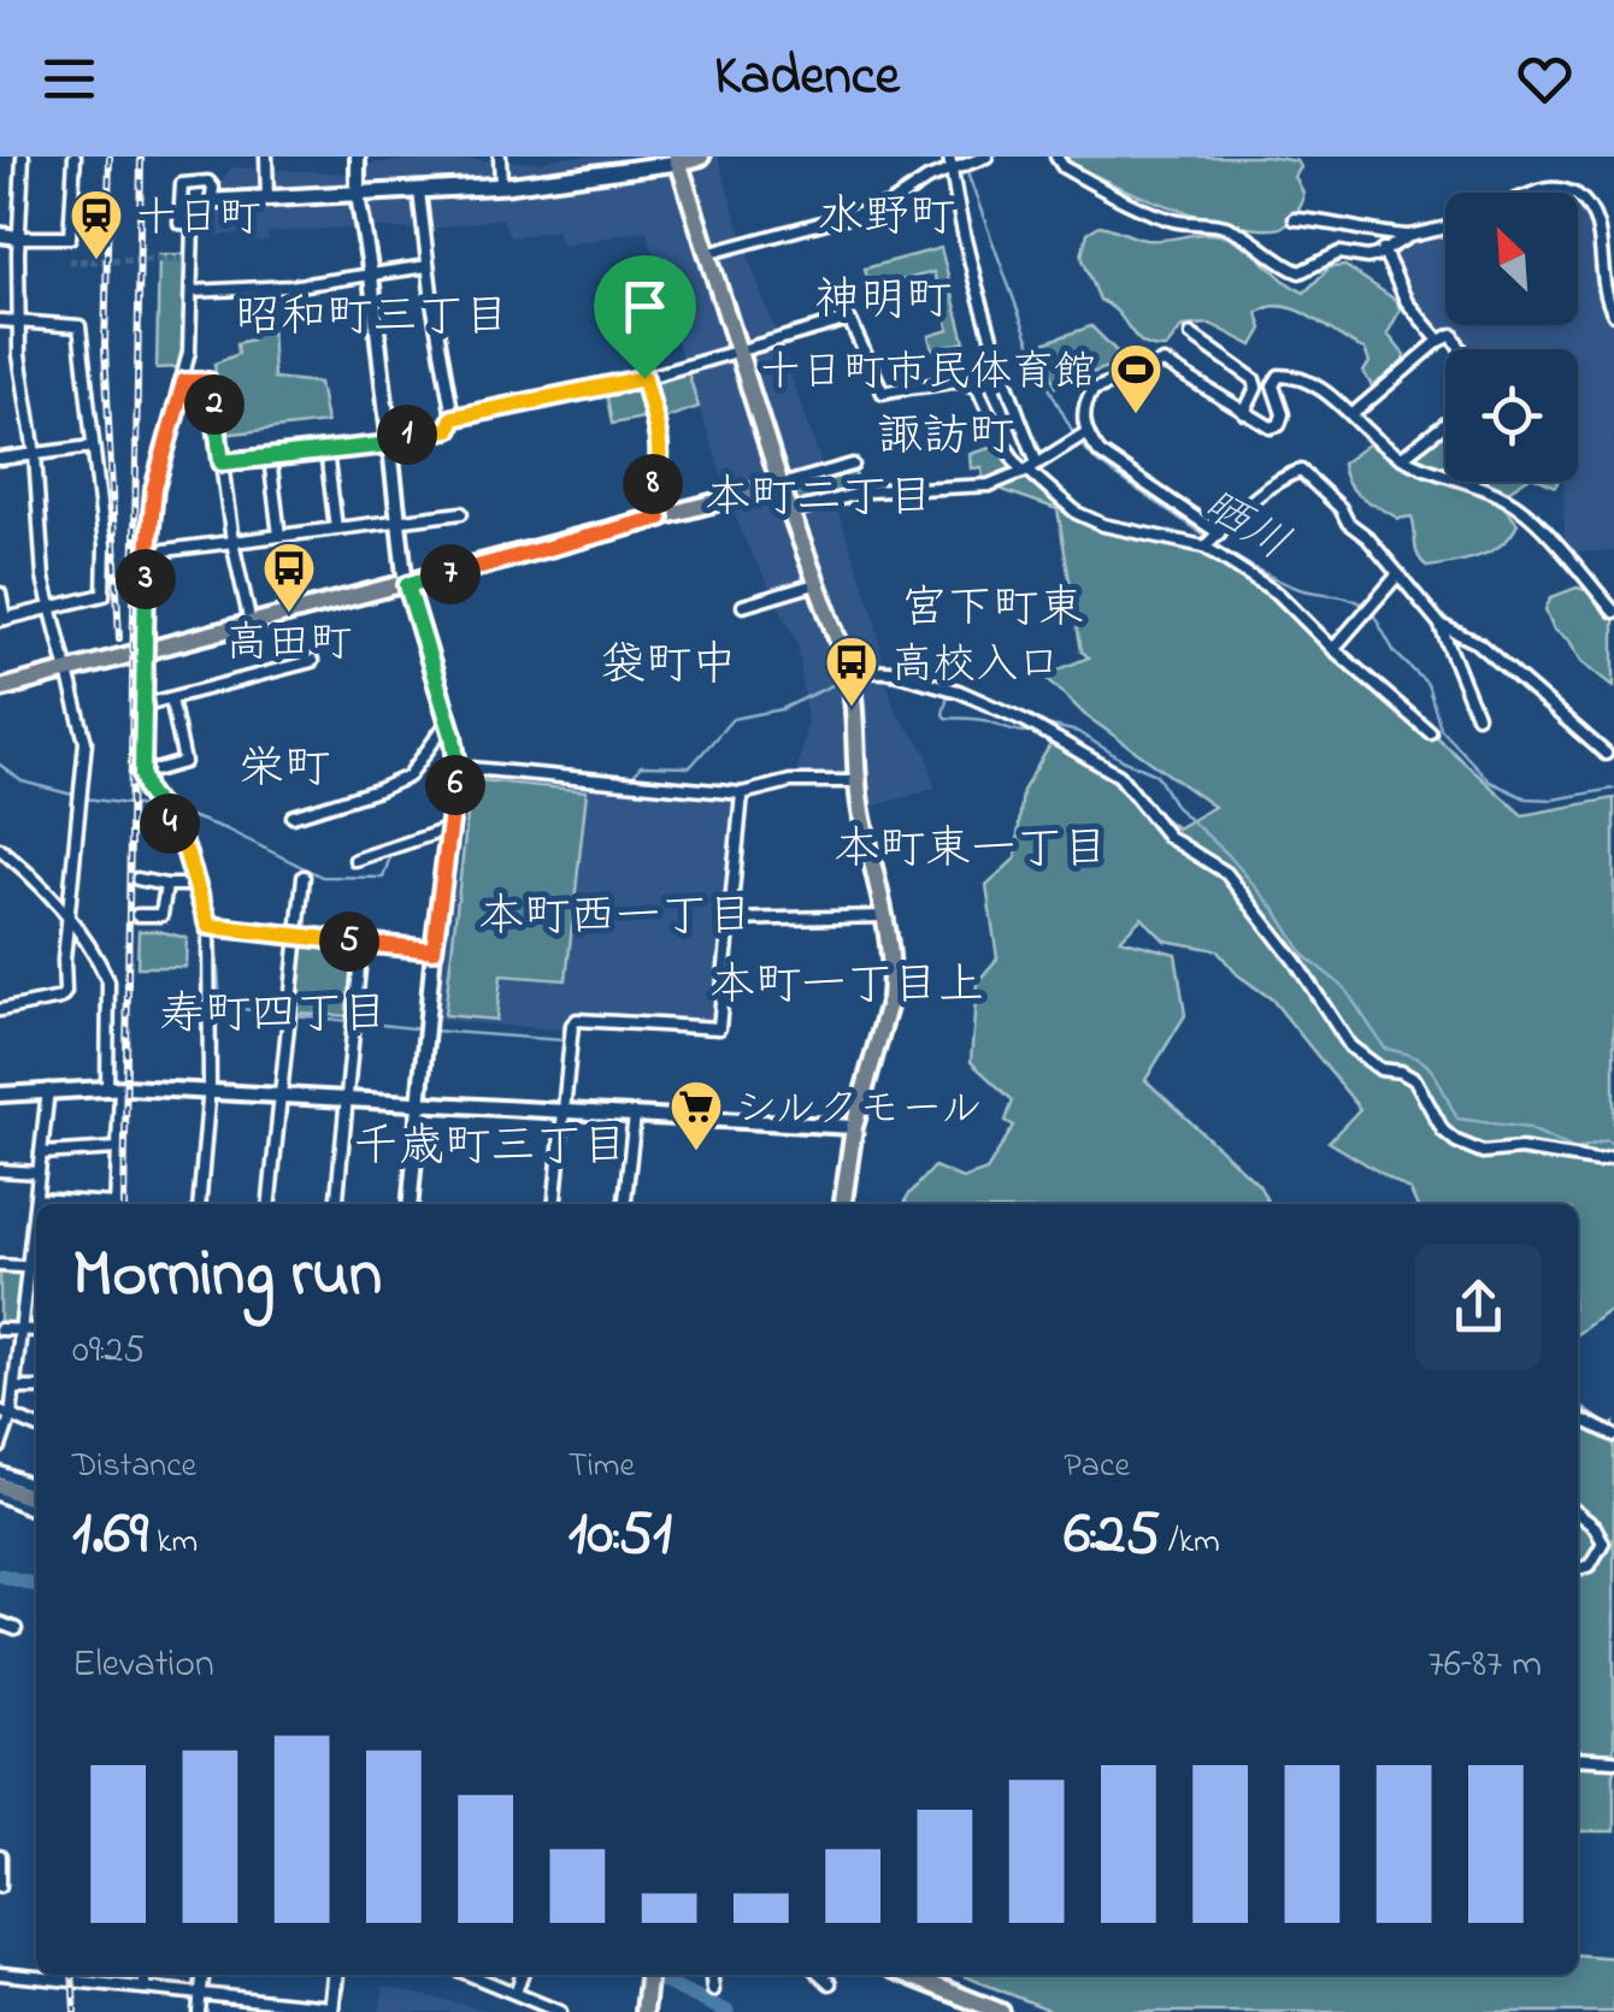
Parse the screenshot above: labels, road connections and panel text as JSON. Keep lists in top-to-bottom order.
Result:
{
  "districts": [
    "水野町",
    "神明町",
    "昭和町三丁目",
    "諏訪町",
    "本町二丁目",
    "宮下町東",
    "袋町中",
    "栄町",
    "本町東一丁目",
    "本町西一丁目",
    "本町一丁目上",
    "寿町四丁目",
    "千歳町三丁目"
  ],
  "water": ["晒川"],
  "places": {
    "station": ["十日町"],
    "sports": ["十日町市民体育館"],
    "bus stop": ["高田町", "高校入口"],
    "supermarket": ["シルクモール"]
  },
  "north": "top left",
  "page": {
    "header": "Kadence",
    "pins": [
      "2",
      "1",
      "8",
      "7",
      "3",
      "6",
      "4",
      "5"
    ],
    "heading": ["Morning run", "09:25"],
    "stats": [
      ["Distance", "1.69 km"],
      ["Time", "10:51"],
      ["Pace", "6:25 /km"]
    ],
    "chart": ["Elevation", "76–87 m"]
  }
}
